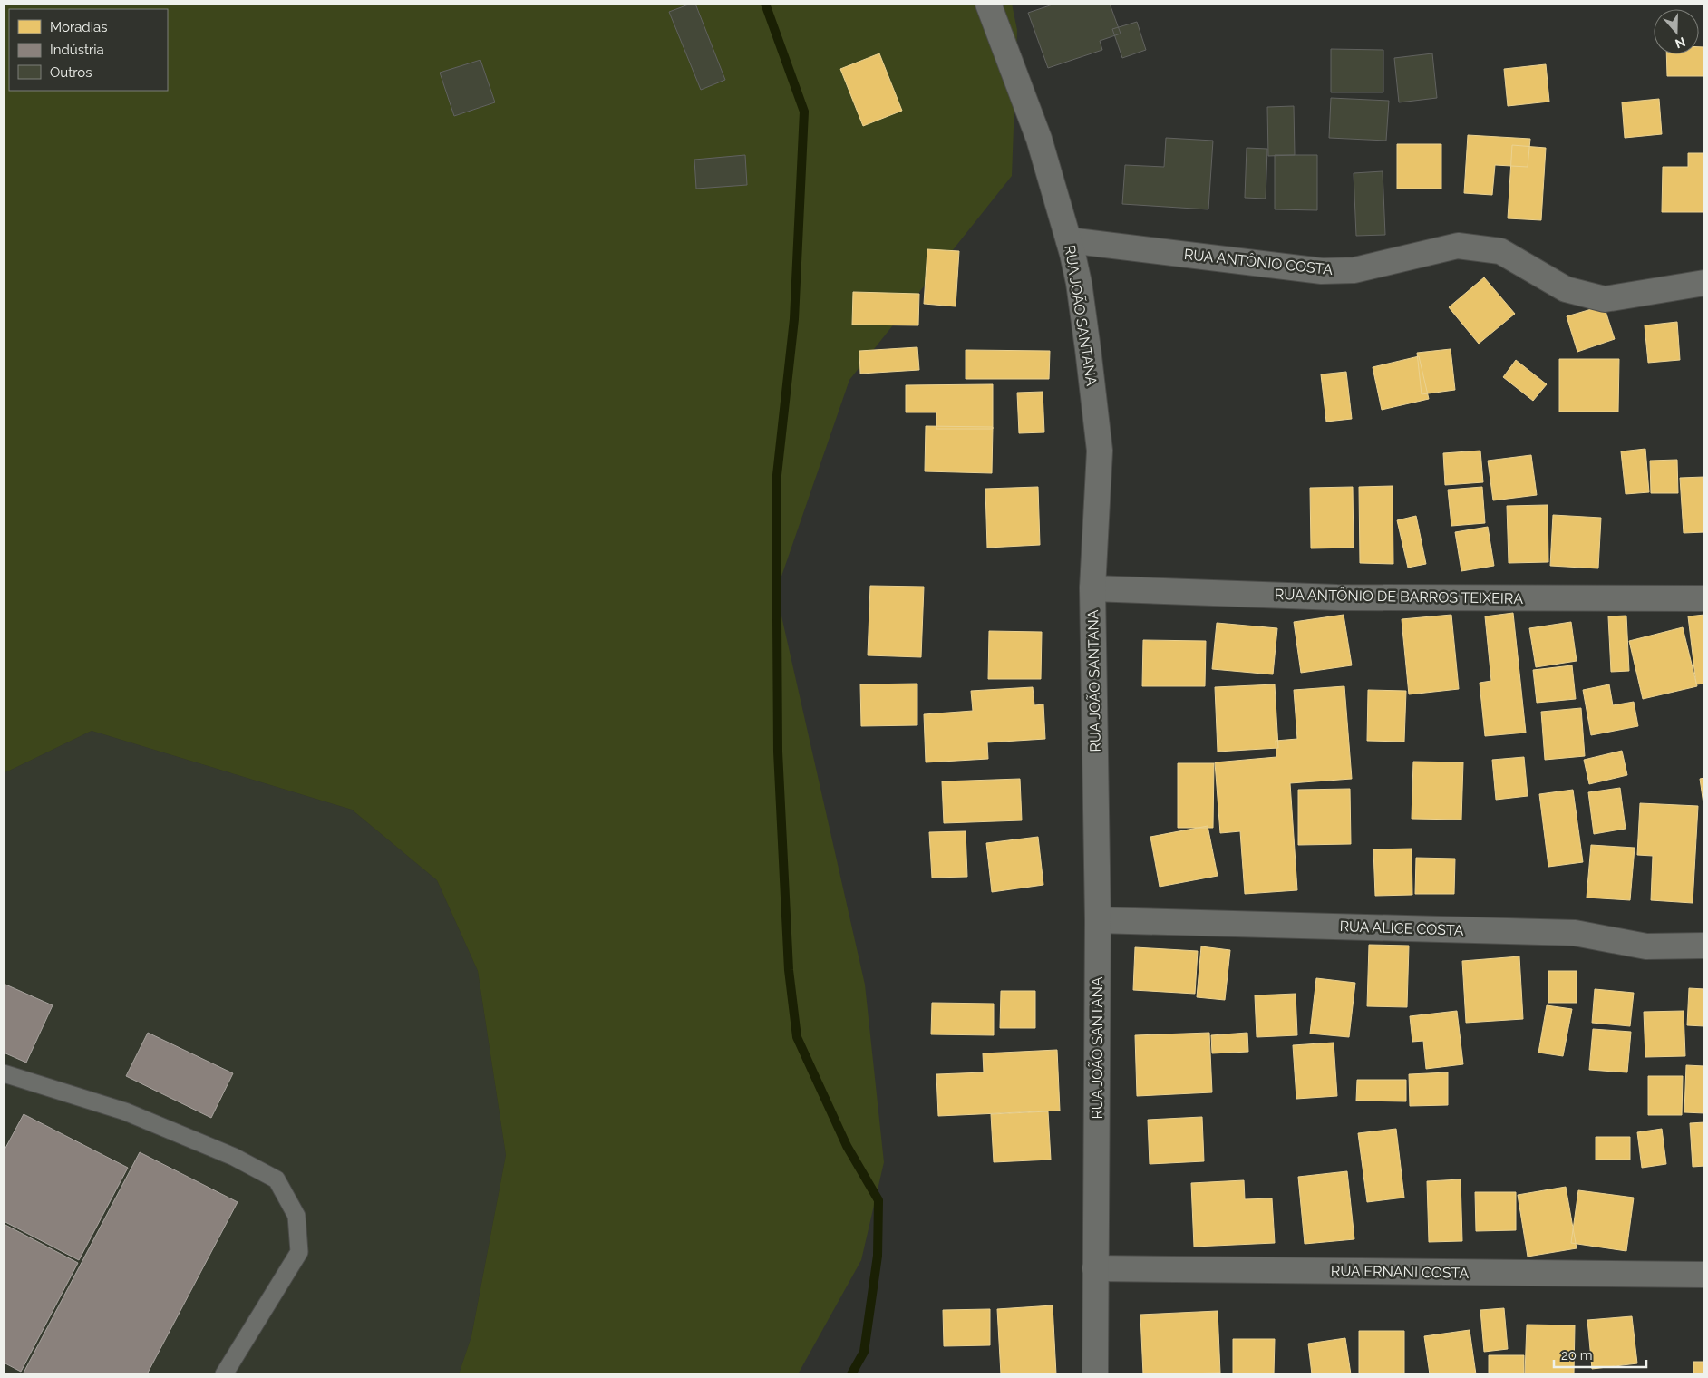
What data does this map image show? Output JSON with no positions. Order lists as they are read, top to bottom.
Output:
{
  "streets": {
    "street": [
      "RUA ANTÔNIO COSTA",
      "RUA JOÃO SANTANA",
      "RUA ANTÔNIO DE BARROS TEIXEIRA",
      "RUA ALICE COSTA",
      "RUA ERNANI COSTA"
    ]
  },
  "crossings": [
    ["RUA ANTÔNIO COSTA", "RUA JOÃO SANTANA"],
    ["RUA JOÃO SANTANA", "RUA ANTÔNIO DE BARROS TEIXEIRA"],
    ["RUA JOÃO SANTANA", "RUA ALICE COSTA"],
    ["RUA JOÃO SANTANA", "RUA ERNANI COSTA"]
  ],
  "legend": ["Moradias", "Indústria", "Outros"],
  "scale_bar": "20 m",
  "north": "bottom"
}
